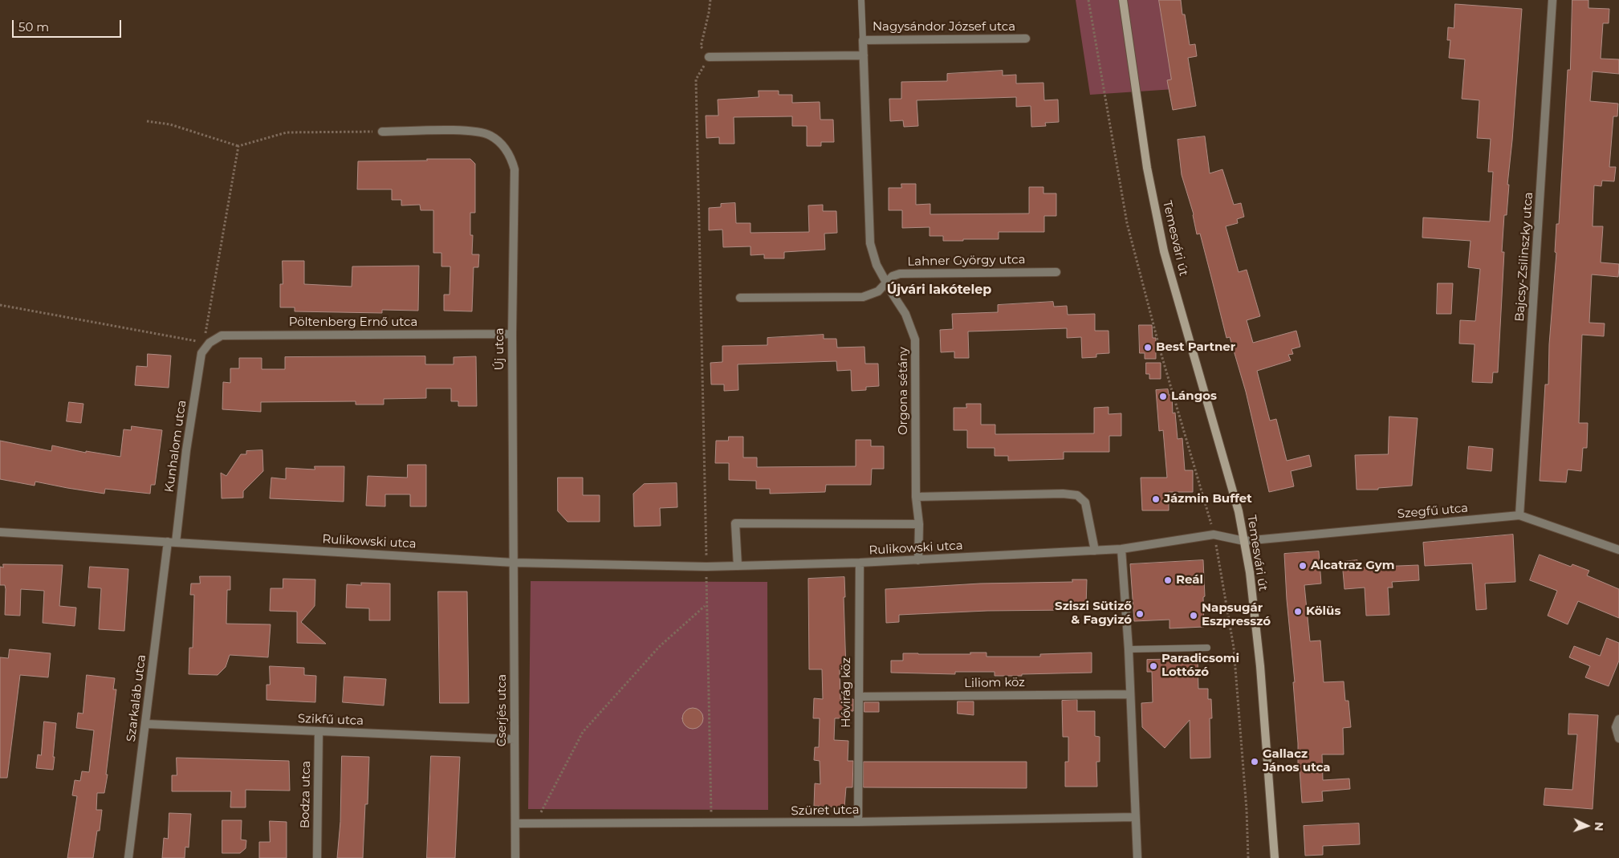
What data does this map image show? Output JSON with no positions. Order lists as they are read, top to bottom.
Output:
{
  "streets": {
    "street": [
      "Nagysándor József utca",
      "Temesvári út",
      "Bajcsy-Zsilinszky utca",
      "Lahner György utca",
      "Pöltenberg Ernő utca",
      "Új utca",
      "Orgona sétány",
      "Kunhalom utca",
      "Szegfű utca",
      "Rulikowski utca",
      "Liliom köz",
      "Hóvirág köz",
      "Szarkaláb utca",
      "Cserjés utca",
      "Szikfű utca",
      "Bodza utca",
      "Szüret utca"
    ]
  },
  "crossings": [
    ["Nagysándor József utca", "Orgona sétány"],
    ["Temesvári út", "Szegfű utca"],
    ["Temesvári út", "Rulikowski utca"],
    ["Bajcsy-Zsilinszky utca", "Szegfű utca"],
    ["Lahner György utca", "Orgona sétány"],
    ["Pöltenberg Ernő utca", "Új utca"],
    ["Pöltenberg Ernő utca", "Kunhalom utca"],
    ["Új utca", "Rulikowski utca"],
    ["Új utca", "Cserjés utca"],
    ["Orgona sétány", "Rulikowski utca"],
    ["Kunhalom utca", "Rulikowski utca"],
    ["Kunhalom utca", "Szarkaláb utca"],
    ["Szegfű utca", "Rulikowski utca"],
    ["Rulikowski utca", "Hóvirág köz"],
    ["Rulikowski utca", "Szarkaláb utca"],
    ["Rulikowski utca", "Cserjés utca"],
    ["Liliom köz", "Hóvirág köz"],
    ["Hóvirág köz", "Szüret utca"],
    ["Szarkaláb utca", "Szikfű utca"],
    ["Cserjés utca", "Szikfű utca"],
    ["Cserjés utca", "Szüret utca"],
    ["Szikfű utca", "Bodza utca"]
  ],
  "districts": ["Újvári lakótelep"],
  "places": [
    "Best Partner",
    "Lángos",
    "Jázmin Buffet",
    "Alcatraz Gym",
    "Reál",
    "Kölüs",
    "Sziszi Sütiző & Fagyizó",
    "Napsugár Eszpresszó",
    "Paradicsomi Lottózó",
    "Gallacz János utca"
  ],
  "scale_bar": "50 m",
  "north": "right"
}
